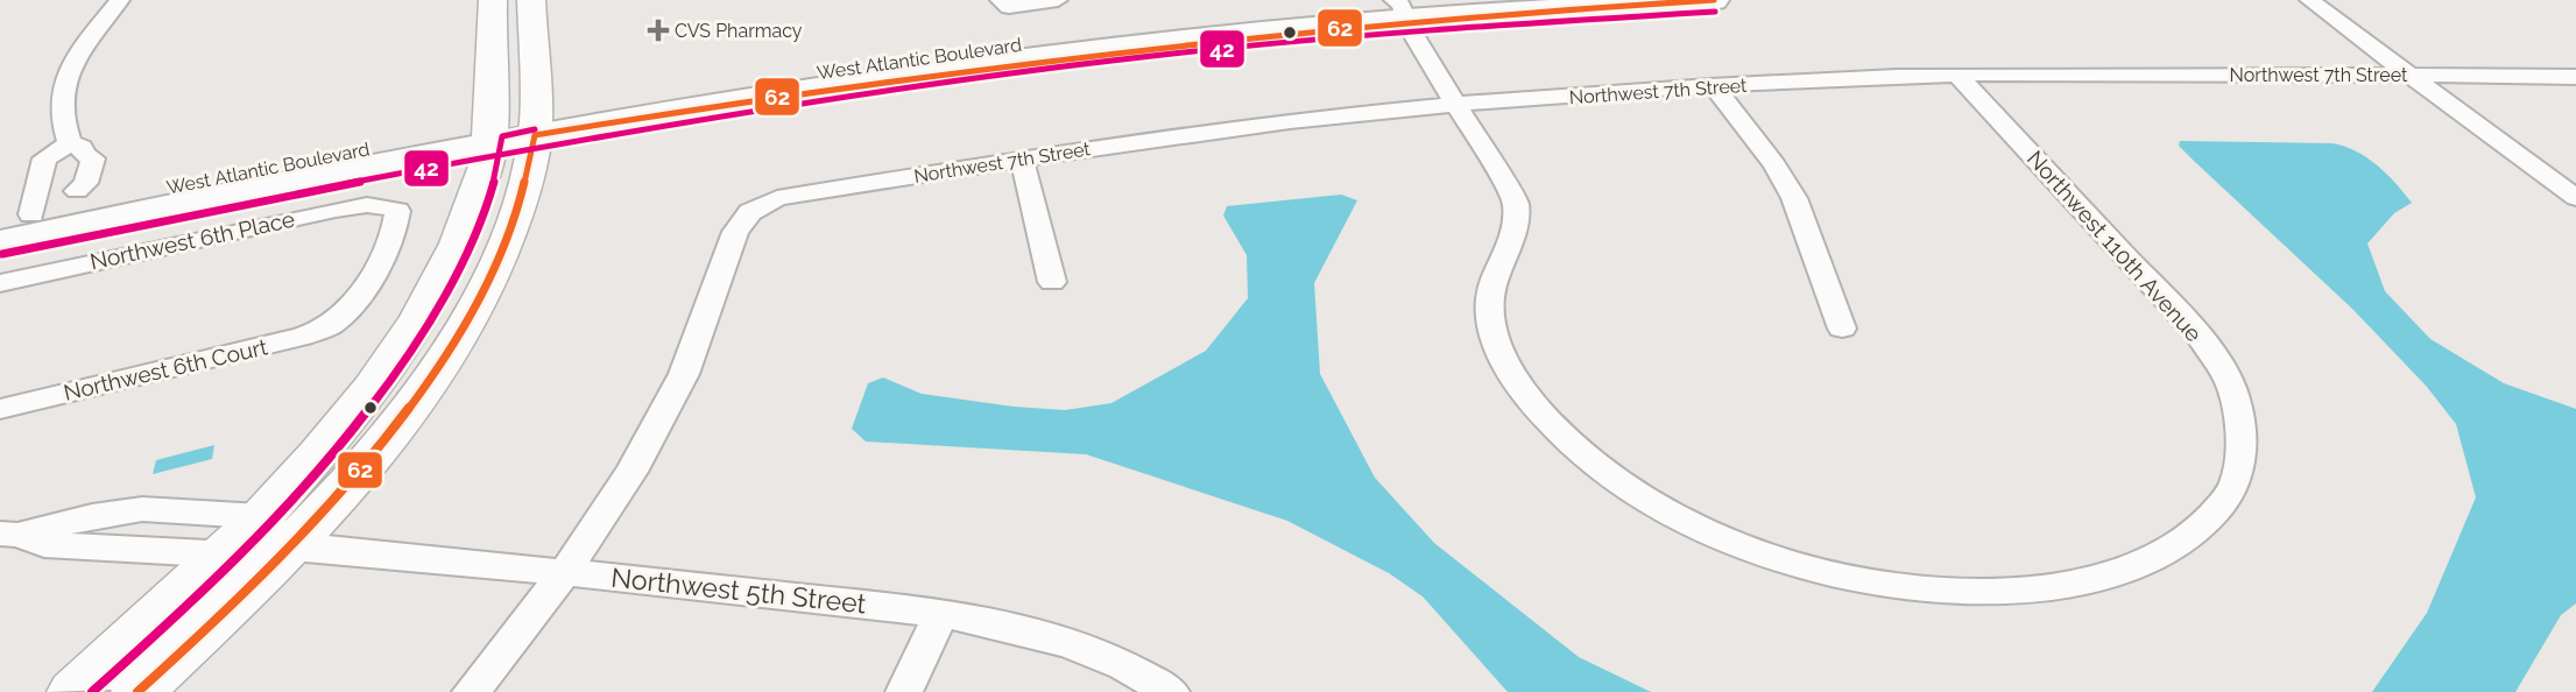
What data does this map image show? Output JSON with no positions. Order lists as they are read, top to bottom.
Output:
{
  "streets": {
    "main road": ["West Atlantic Boulevard"],
    "street": [
      "Northwest 7th Street",
      "Northwest 6th Place",
      "Northwest 110th Avenue",
      "Northwest 6th Court",
      "Northwest 5th Street"
    ]
  },
  "crossings": [
    ["Northwest 7th Street", "Northwest 110th Avenue"],
    ["Northwest 7th Street", "Northwest 5th Street"],
    ["Northwest 6th Place", "Northwest 6th Court"]
  ],
  "places": {
    "health": ["CVS Pharmacy"]
  },
  "lines": ["transit line 62", "transit line 42"]
}
